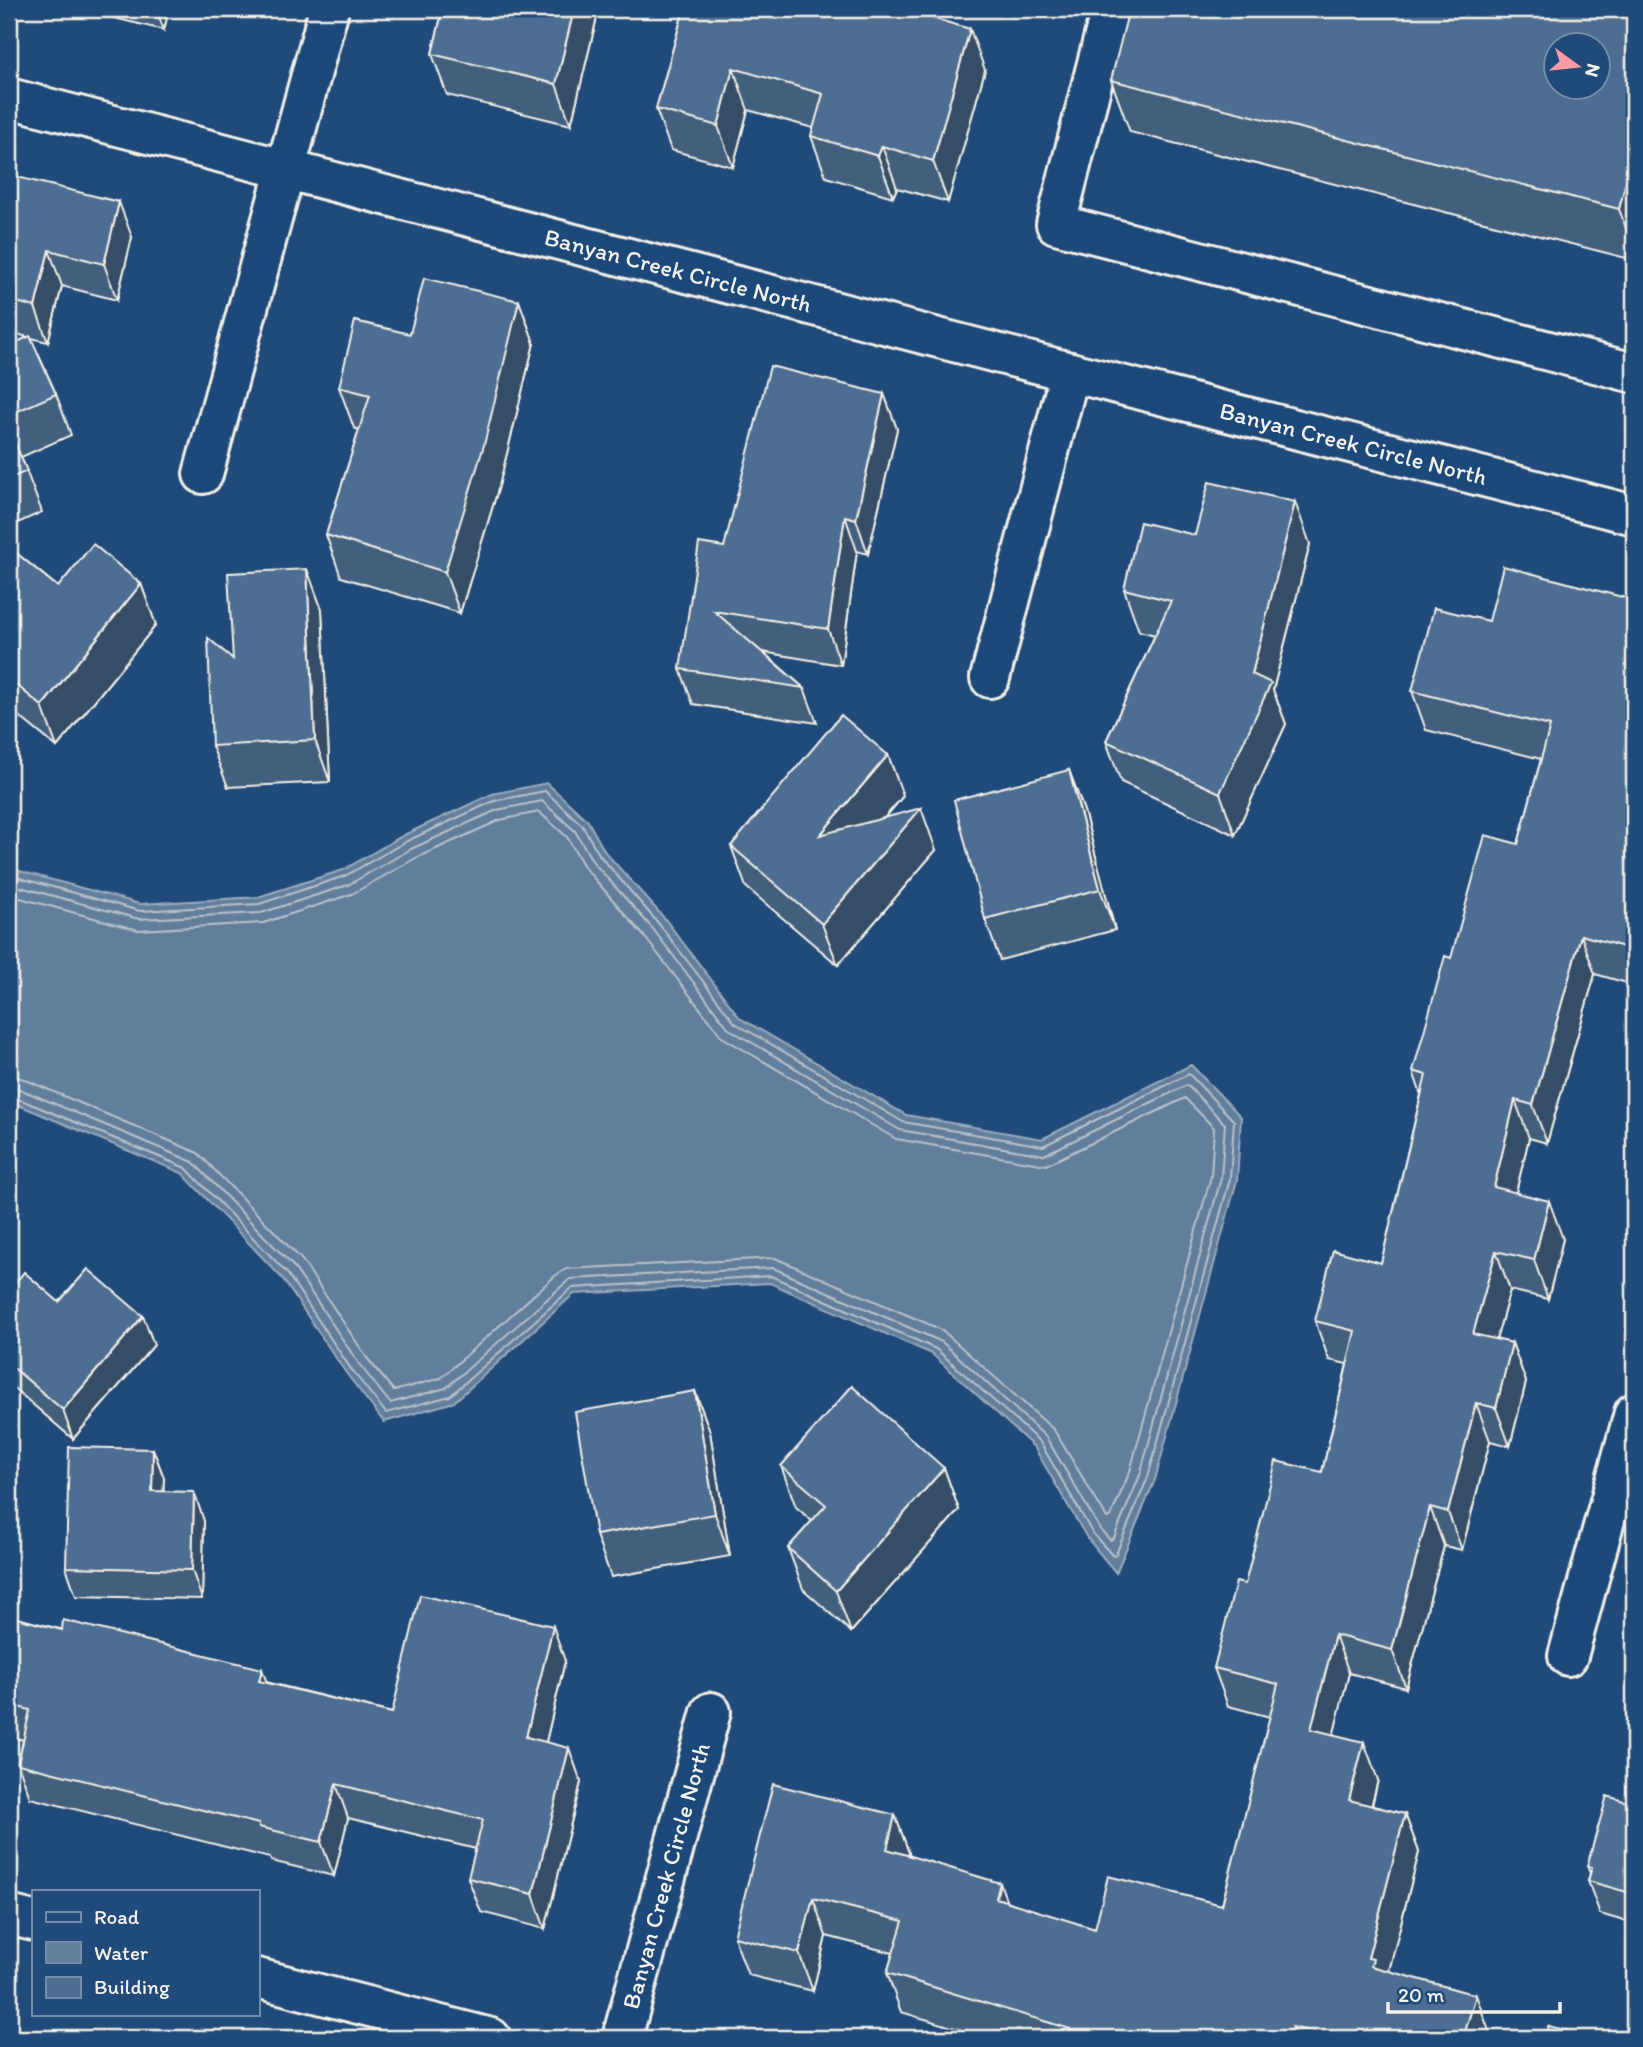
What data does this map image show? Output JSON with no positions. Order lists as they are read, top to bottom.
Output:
{
  "streets": {
    "street": ["Banyan Creek Circle North"]
  },
  "legend": ["Road", "Water", "Building"],
  "scale_bar": "20 m",
  "north": "right"
}
